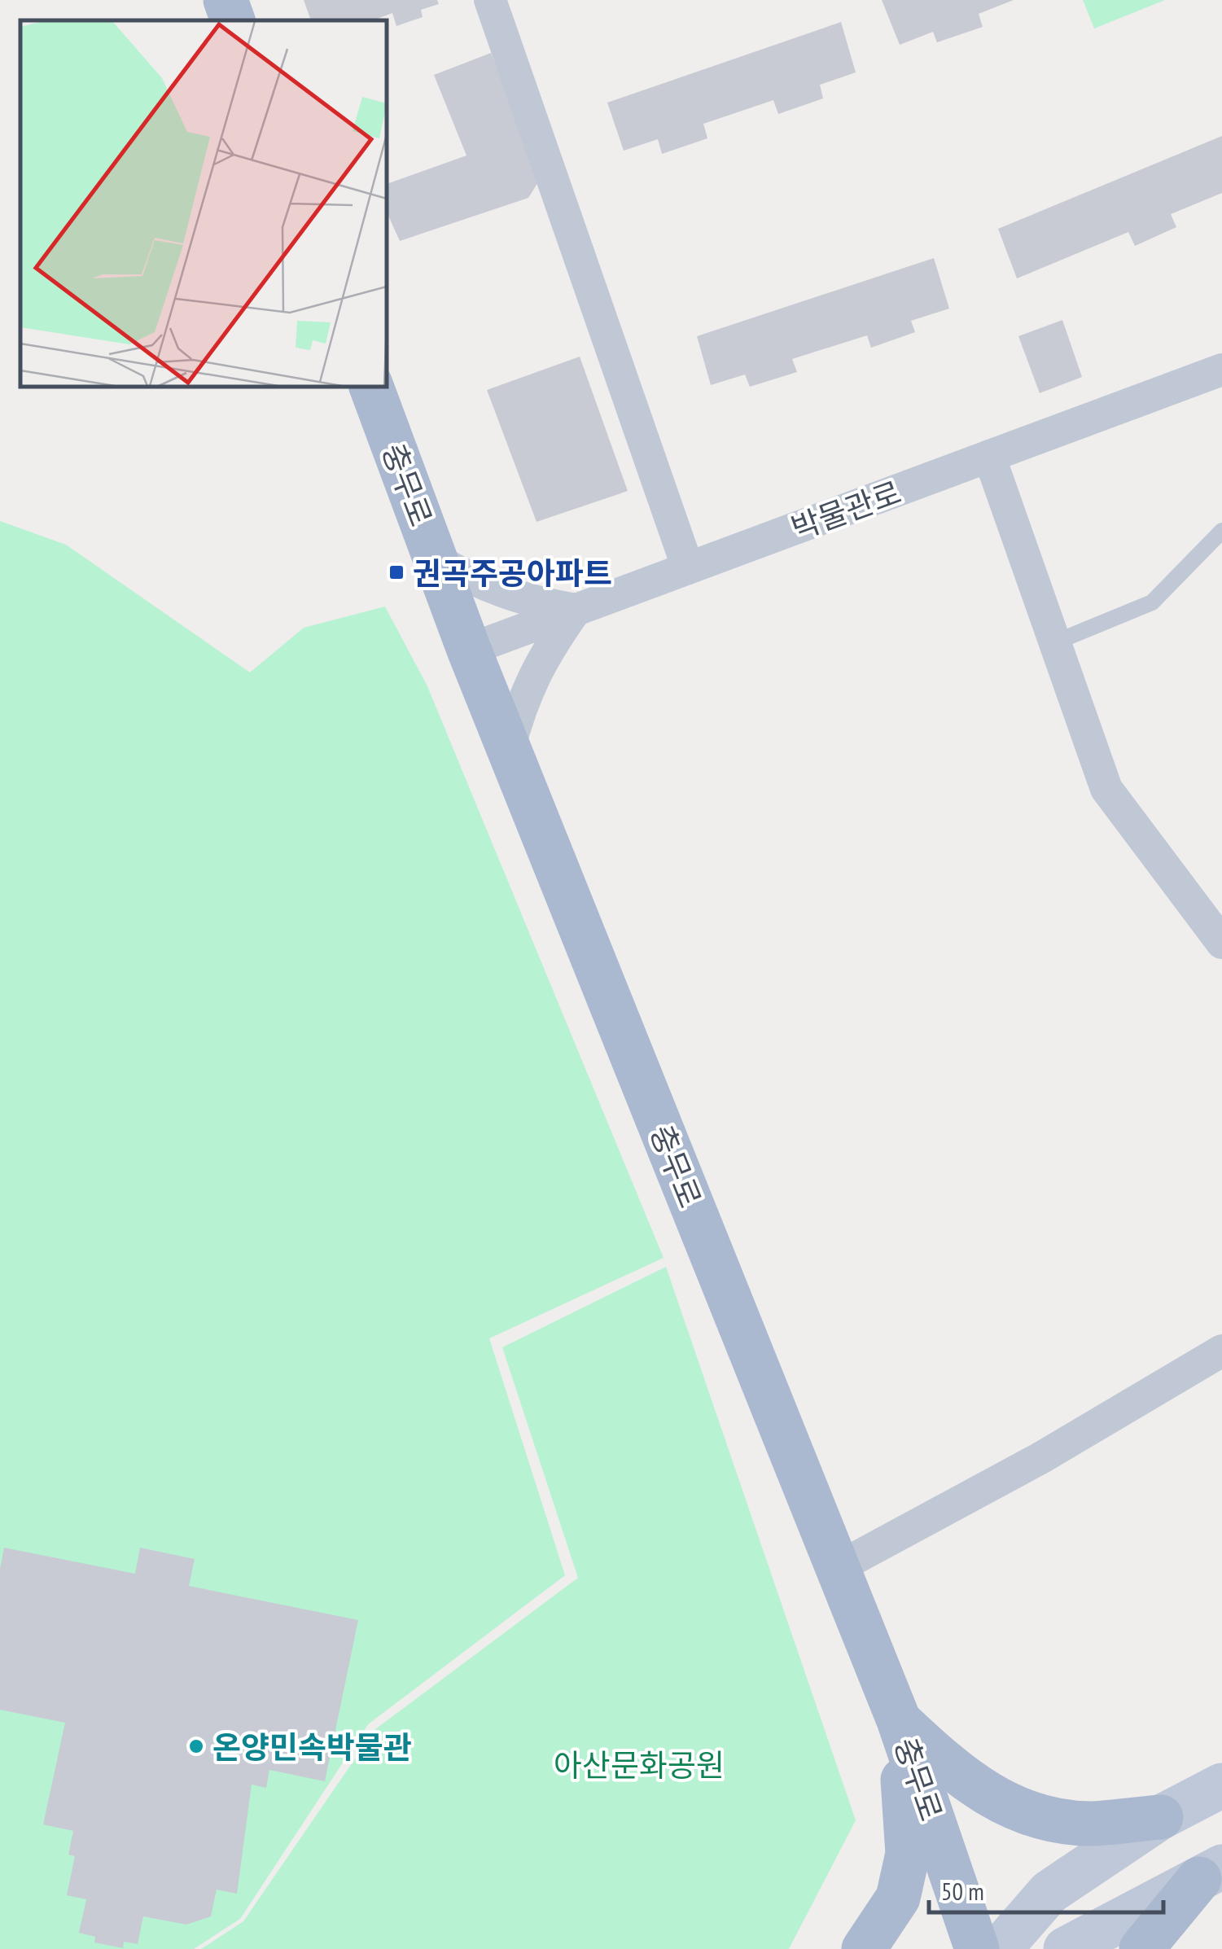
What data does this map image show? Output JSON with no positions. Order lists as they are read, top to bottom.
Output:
{
  "streets": {
    "main road": ["충무로"],
    "street": ["박물관로"]
  },
  "crossings": [
    ["충무로", "박물관로"]
  ],
  "parks": ["아산문화공원"],
  "places": {
    "transit": ["권곡주공아파트"],
    "other": ["온양민속박물관"]
  },
  "scale_bar": "50 m"
}
